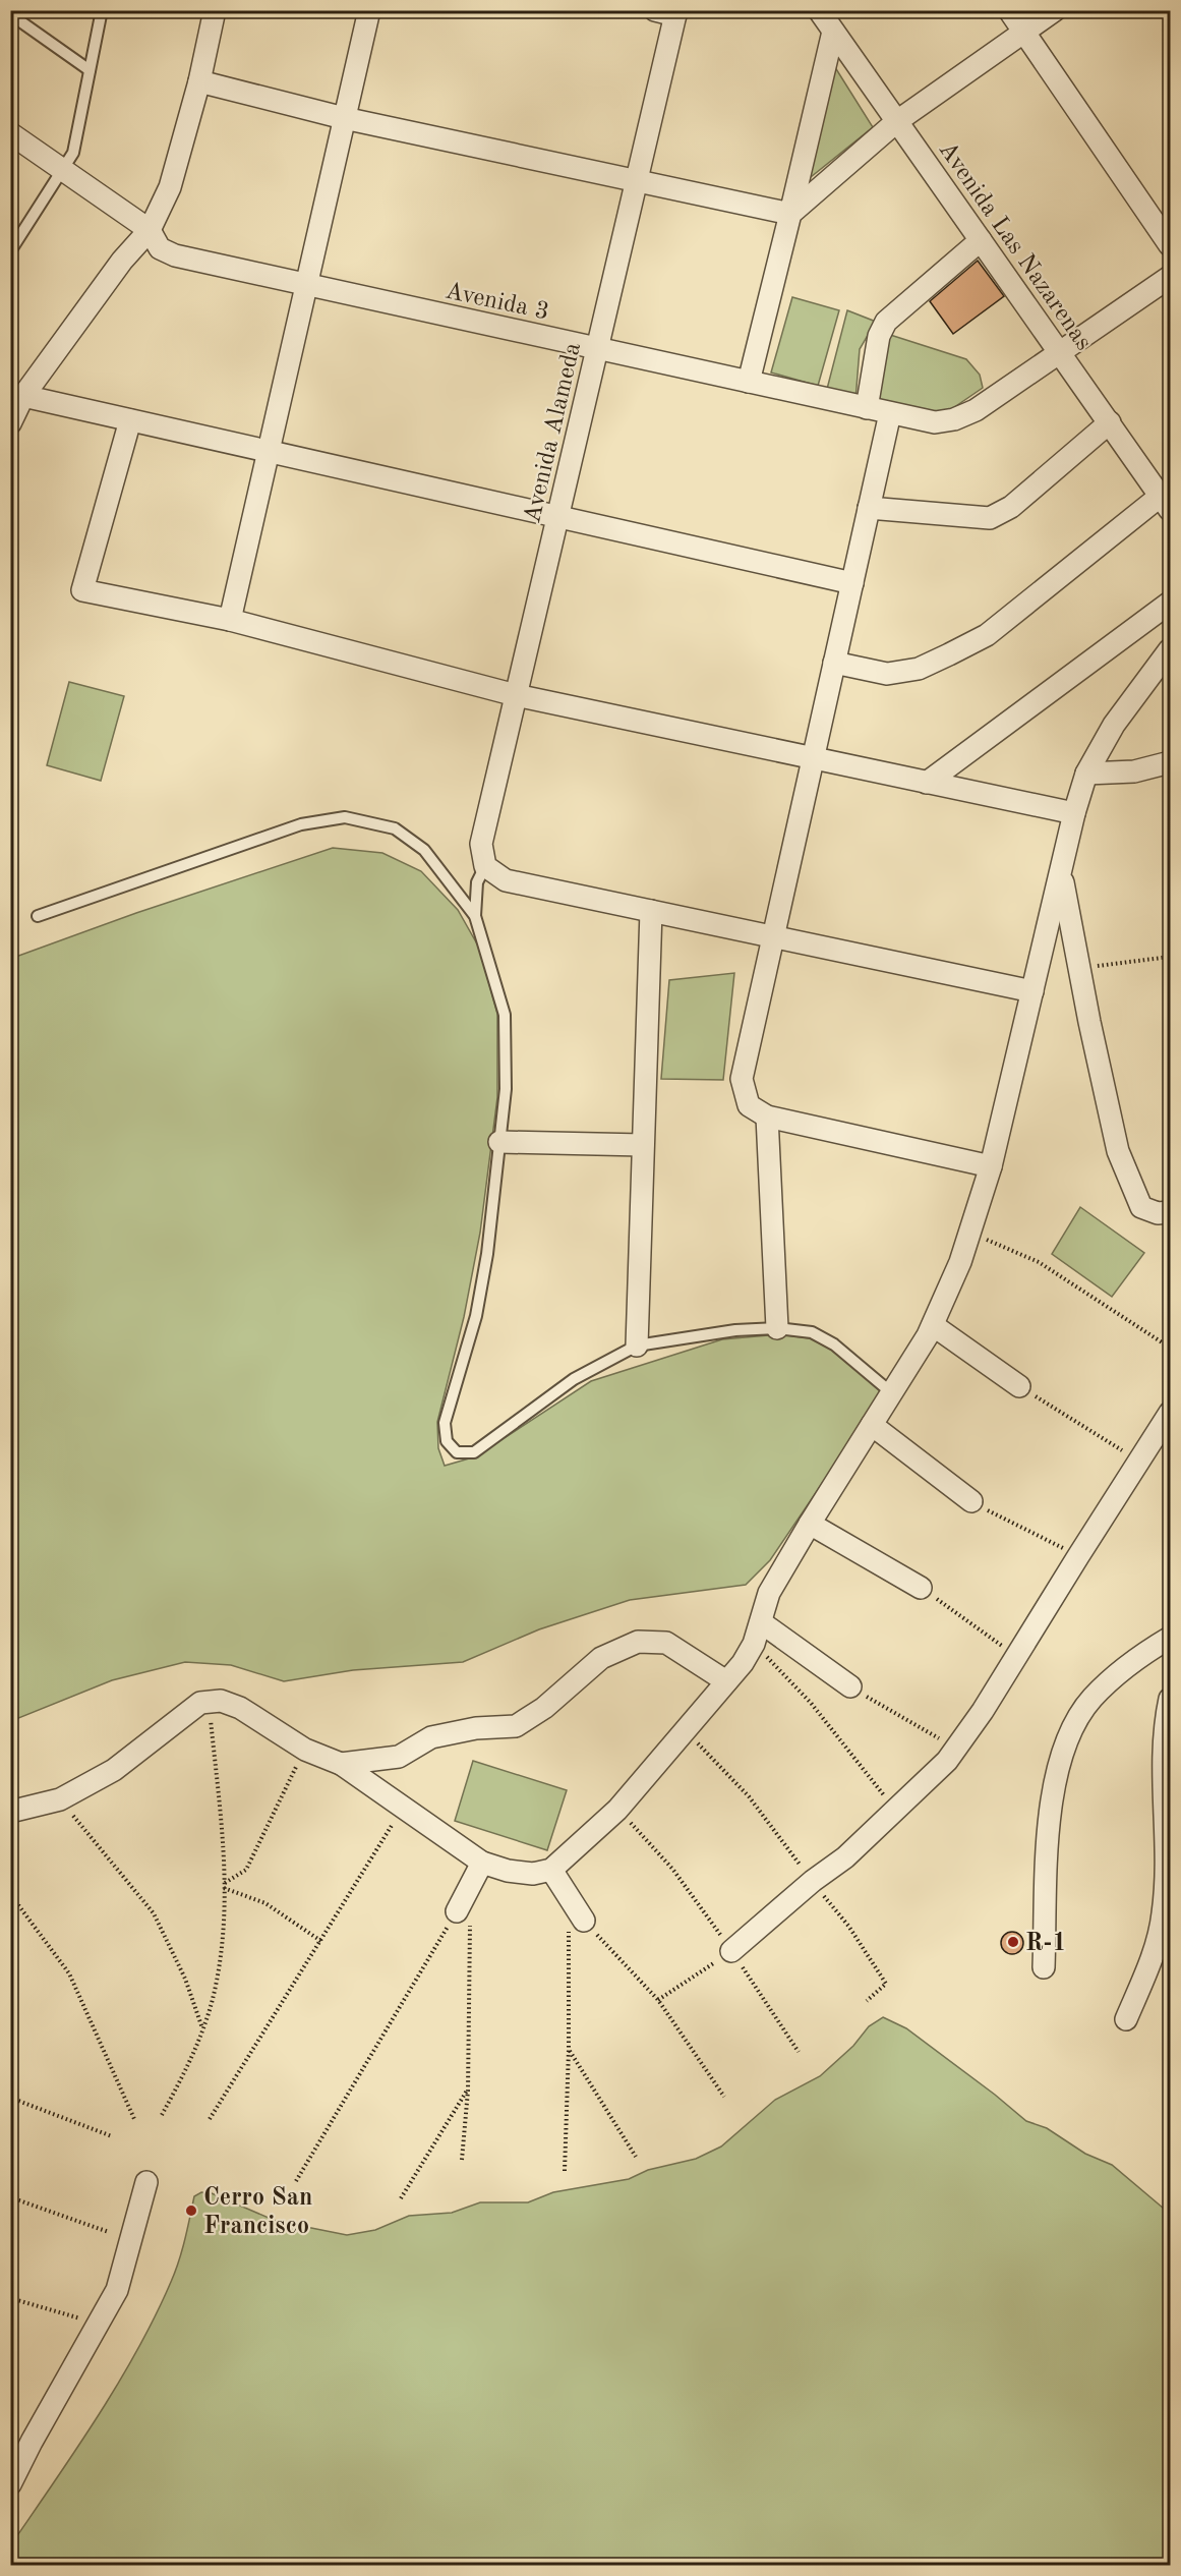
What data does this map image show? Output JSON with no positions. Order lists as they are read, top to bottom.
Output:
{
  "streets": {
    "street": ["Avenida Las Nazarenas", "Avenida 3", "Avenida Alameda"]
  },
  "crossings": [
    ["Avenida Las Nazarenas", "Avenida 3"],
    ["Avenida 3", "Avenida Alameda"]
  ],
  "places": ["R-1", "Cerro San Francisco"]
}
